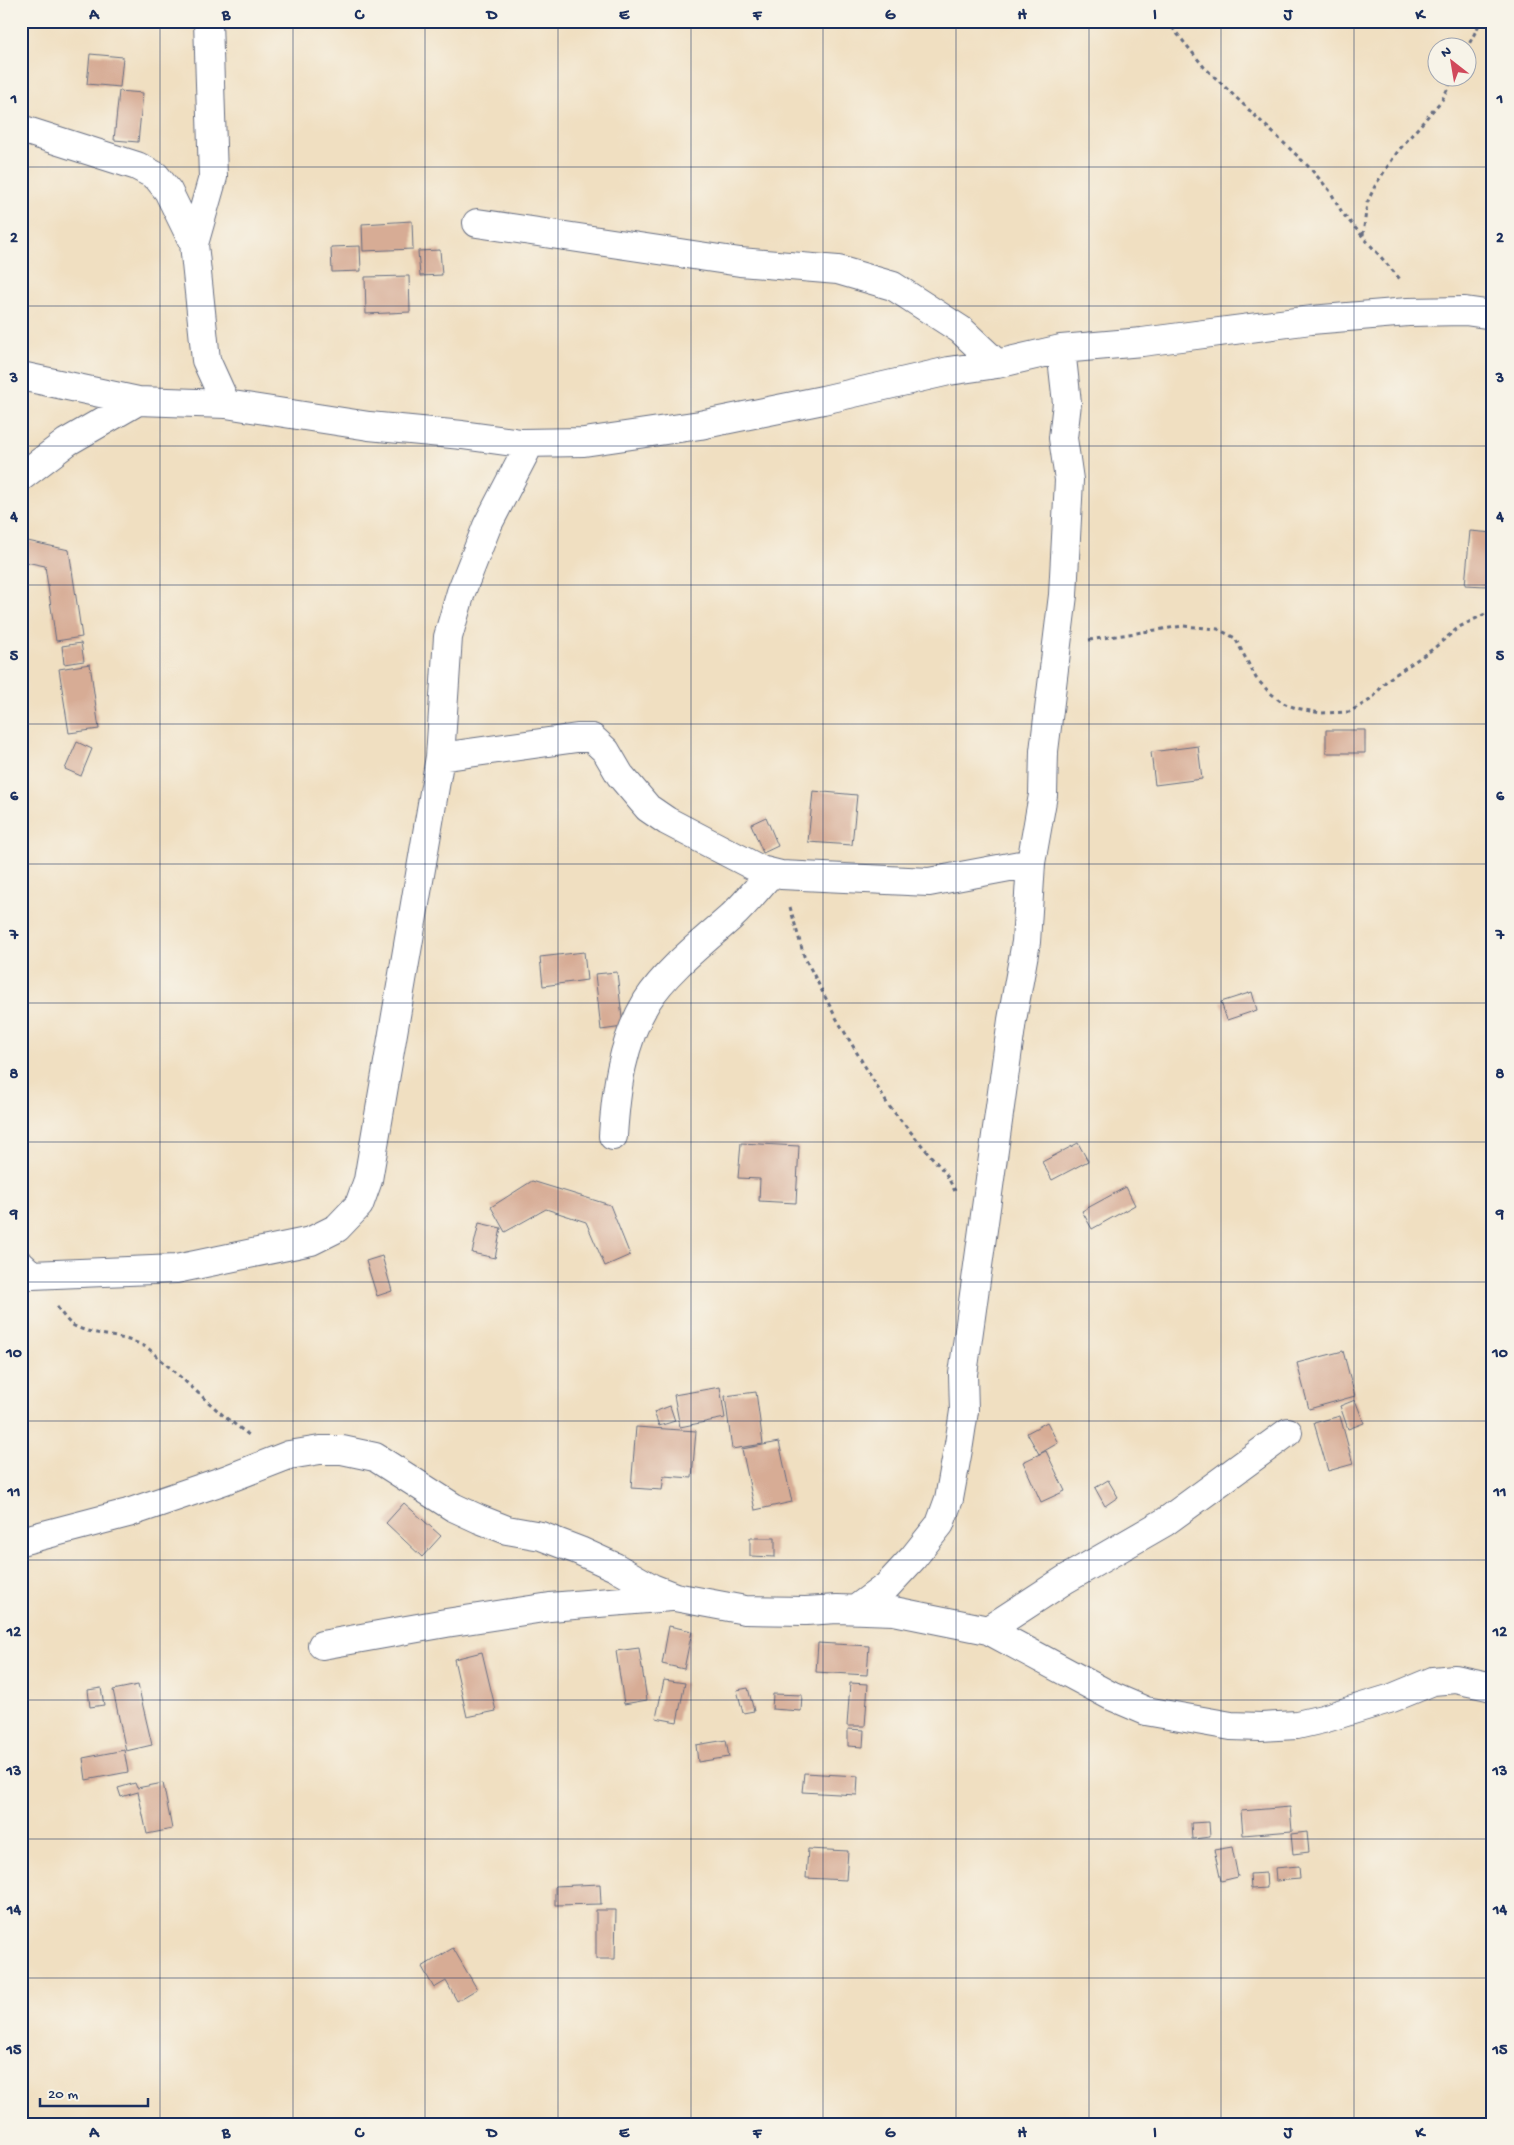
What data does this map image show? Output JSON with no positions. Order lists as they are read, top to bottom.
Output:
{
  "scale_bar": "20 m",
  "north": "top left",
  "grid": {
    "columns": [
      "A",
      "B",
      "C",
      "D",
      "E",
      "F",
      "G",
      "H",
      "I",
      "J",
      "K"
    ],
    "rows": [
      "1",
      "2",
      "3",
      "4",
      "5",
      "6",
      "7",
      "8",
      "9",
      "10",
      "11",
      "12",
      "13",
      "14",
      "15"
    ]
  }
}
